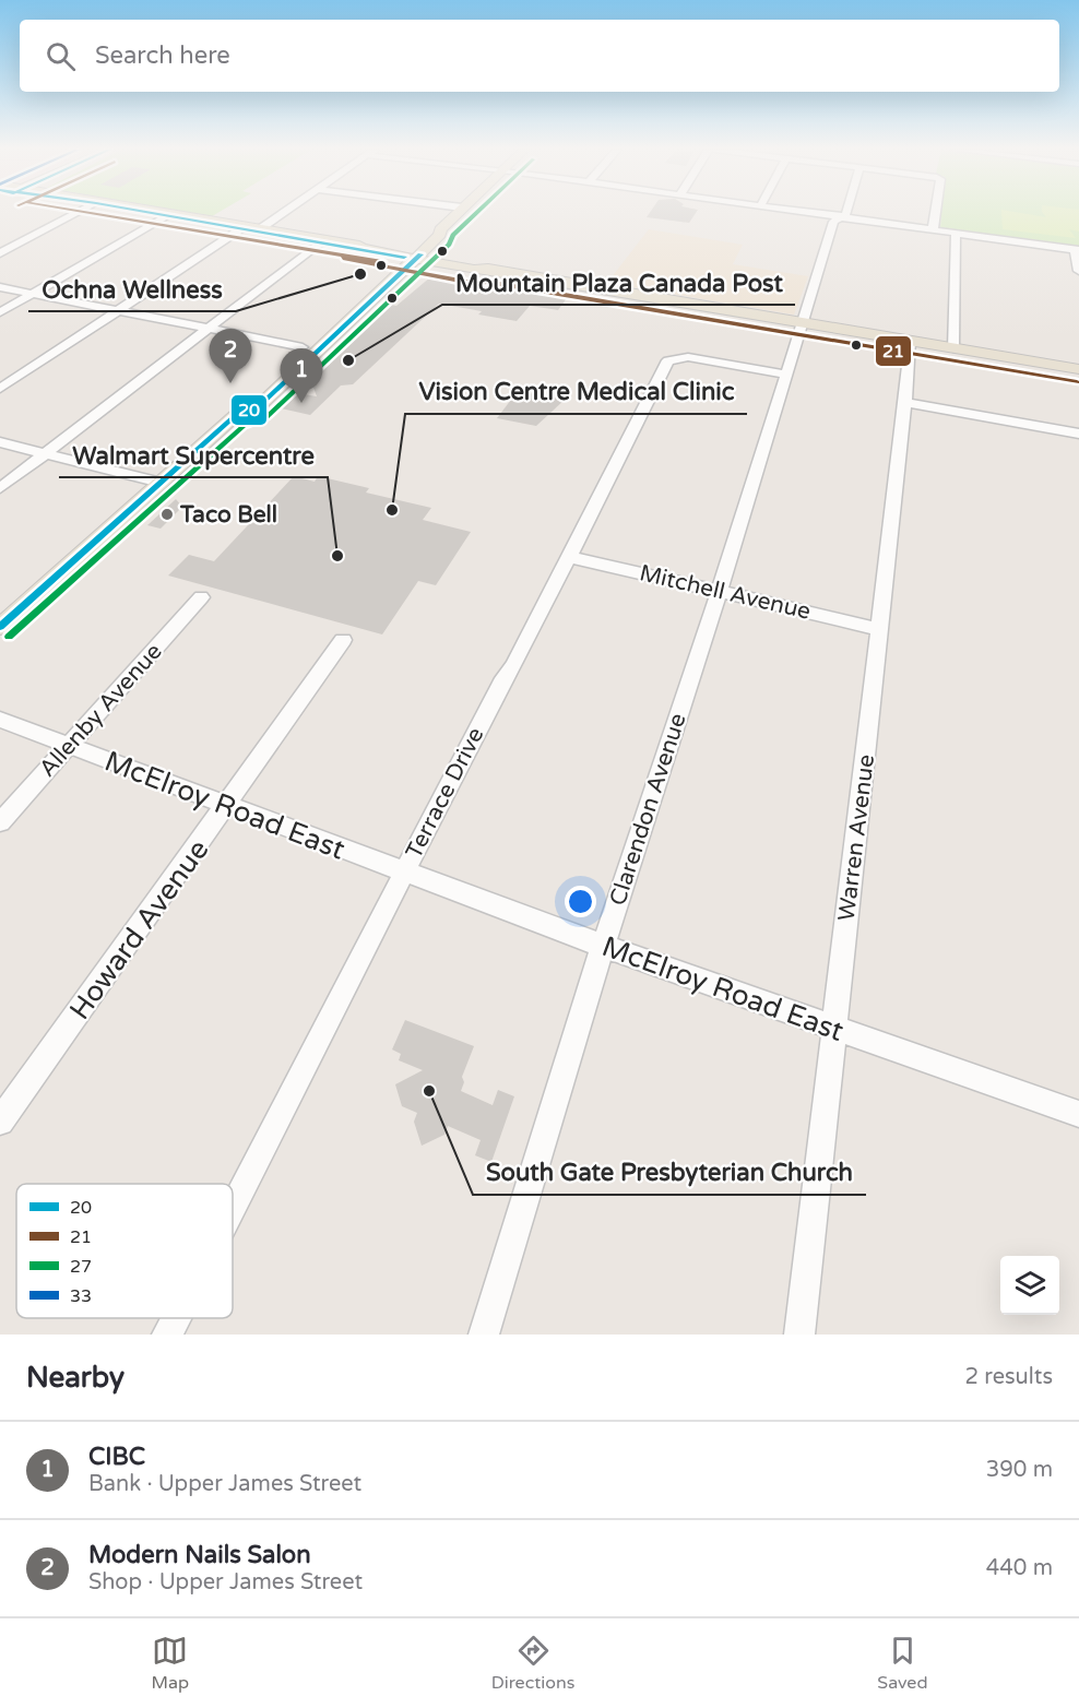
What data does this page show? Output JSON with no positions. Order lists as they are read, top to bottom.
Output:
{
  "streets": {
    "street": [
      "Mitchell Avenue",
      "Allenby Avenue",
      "Terrace Drive",
      "McElroy Road East",
      "Clarendon Avenue",
      "Warren Avenue",
      "Howard Avenue"
    ]
  },
  "crossings": [
    ["Mitchell Avenue", "Terrace Drive"],
    ["Mitchell Avenue", "Clarendon Avenue"],
    ["Mitchell Avenue", "Warren Avenue"],
    ["Allenby Avenue", "McElroy Road East"],
    ["Terrace Drive", "McElroy Road East"],
    ["Terrace Drive", "Clarendon Avenue"],
    ["McElroy Road East", "Clarendon Avenue"],
    ["McElroy Road East", "Warren Avenue"],
    ["McElroy Road East", "Howard Avenue"]
  ],
  "places": [
    "Ochna Wellness",
    "Mountain Plaza Canada Post",
    "Vision Centre Medical Clinic",
    "Taco Bell",
    "Walmart Supercentre",
    "South Gate Presbyterian Church"
  ],
  "lines": ["transit line 20", "transit line 21", "transit line 27"],
  "legend": [
    "20",
    "21",
    "27",
    "33"
  ],
  "page": {
    "search": "Search here",
    "pins": ["2", "1"],
    "heading": ["Nearby", "2 results"],
    "list": [
      {
        "mark": "1",
        "name": "CIBC",
        "note": "Bank · Upper James Street",
        "value": "390 m"
      },
      {
        "mark": "2",
        "name": "Modern Nails Salon",
        "note": "Shop · Upper James Street",
        "value": "440 m"
      }
    ],
    "nav": ["Map", "Directions", "Saved"]
  }
}
